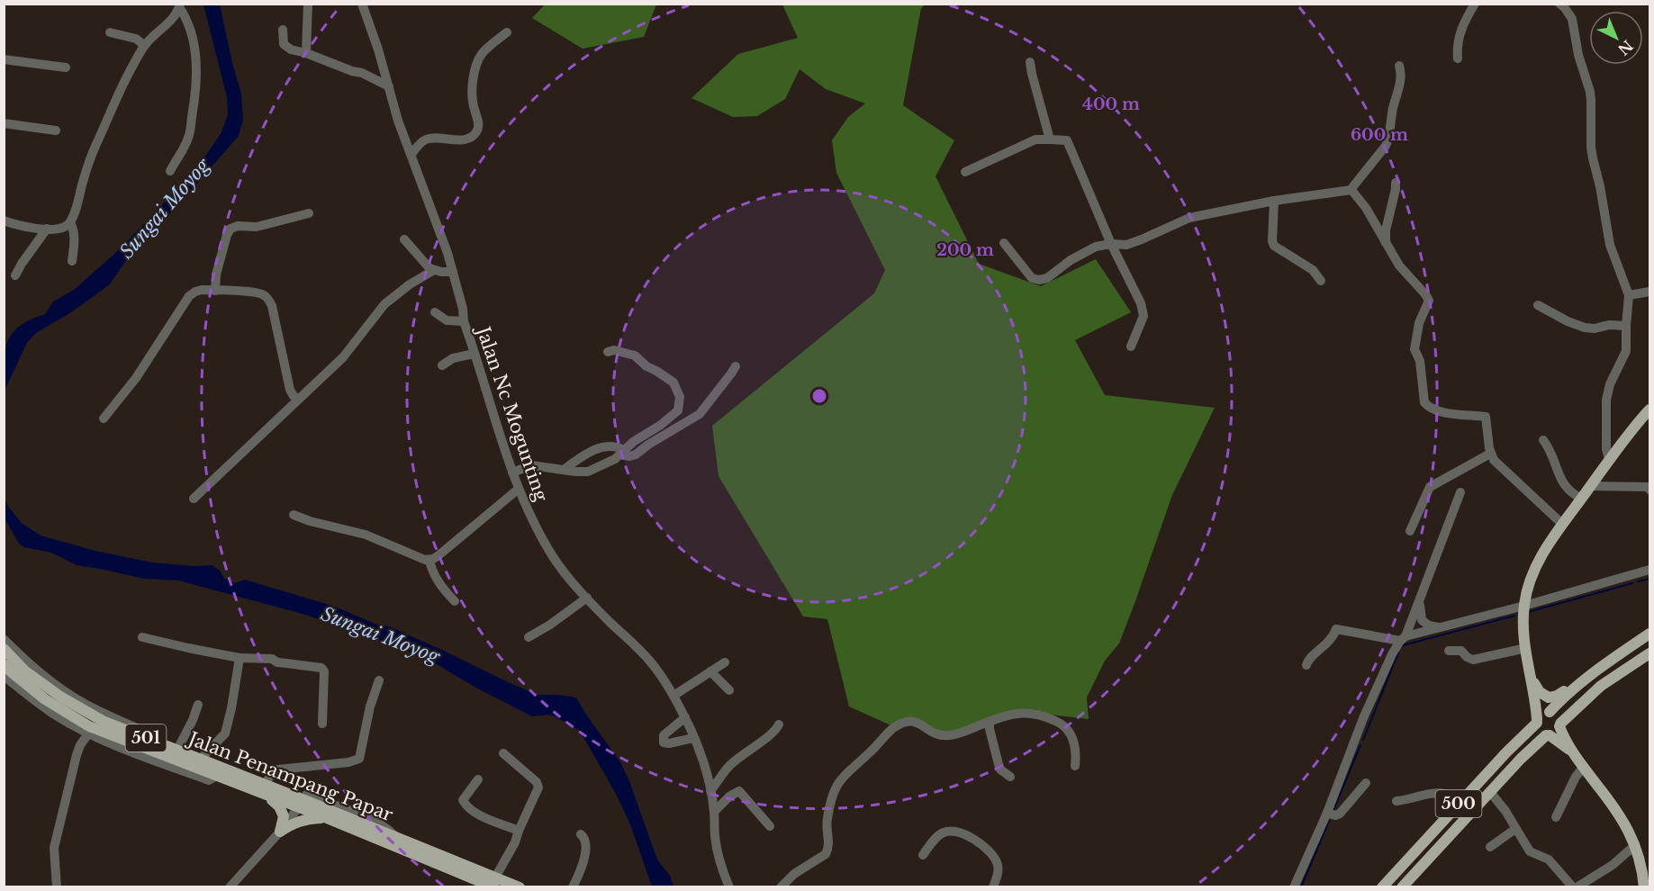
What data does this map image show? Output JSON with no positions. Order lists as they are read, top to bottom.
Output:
{
  "streets": {
    "main road": ["501", "Jalan Penampang Papar", "500"],
    "street": ["Jalan Nc Mogunting"]
  },
  "water": ["Sungai Moyog"],
  "north": "bottom right",
  "rings": ["400 m", "600 m", "200 m"]
}
